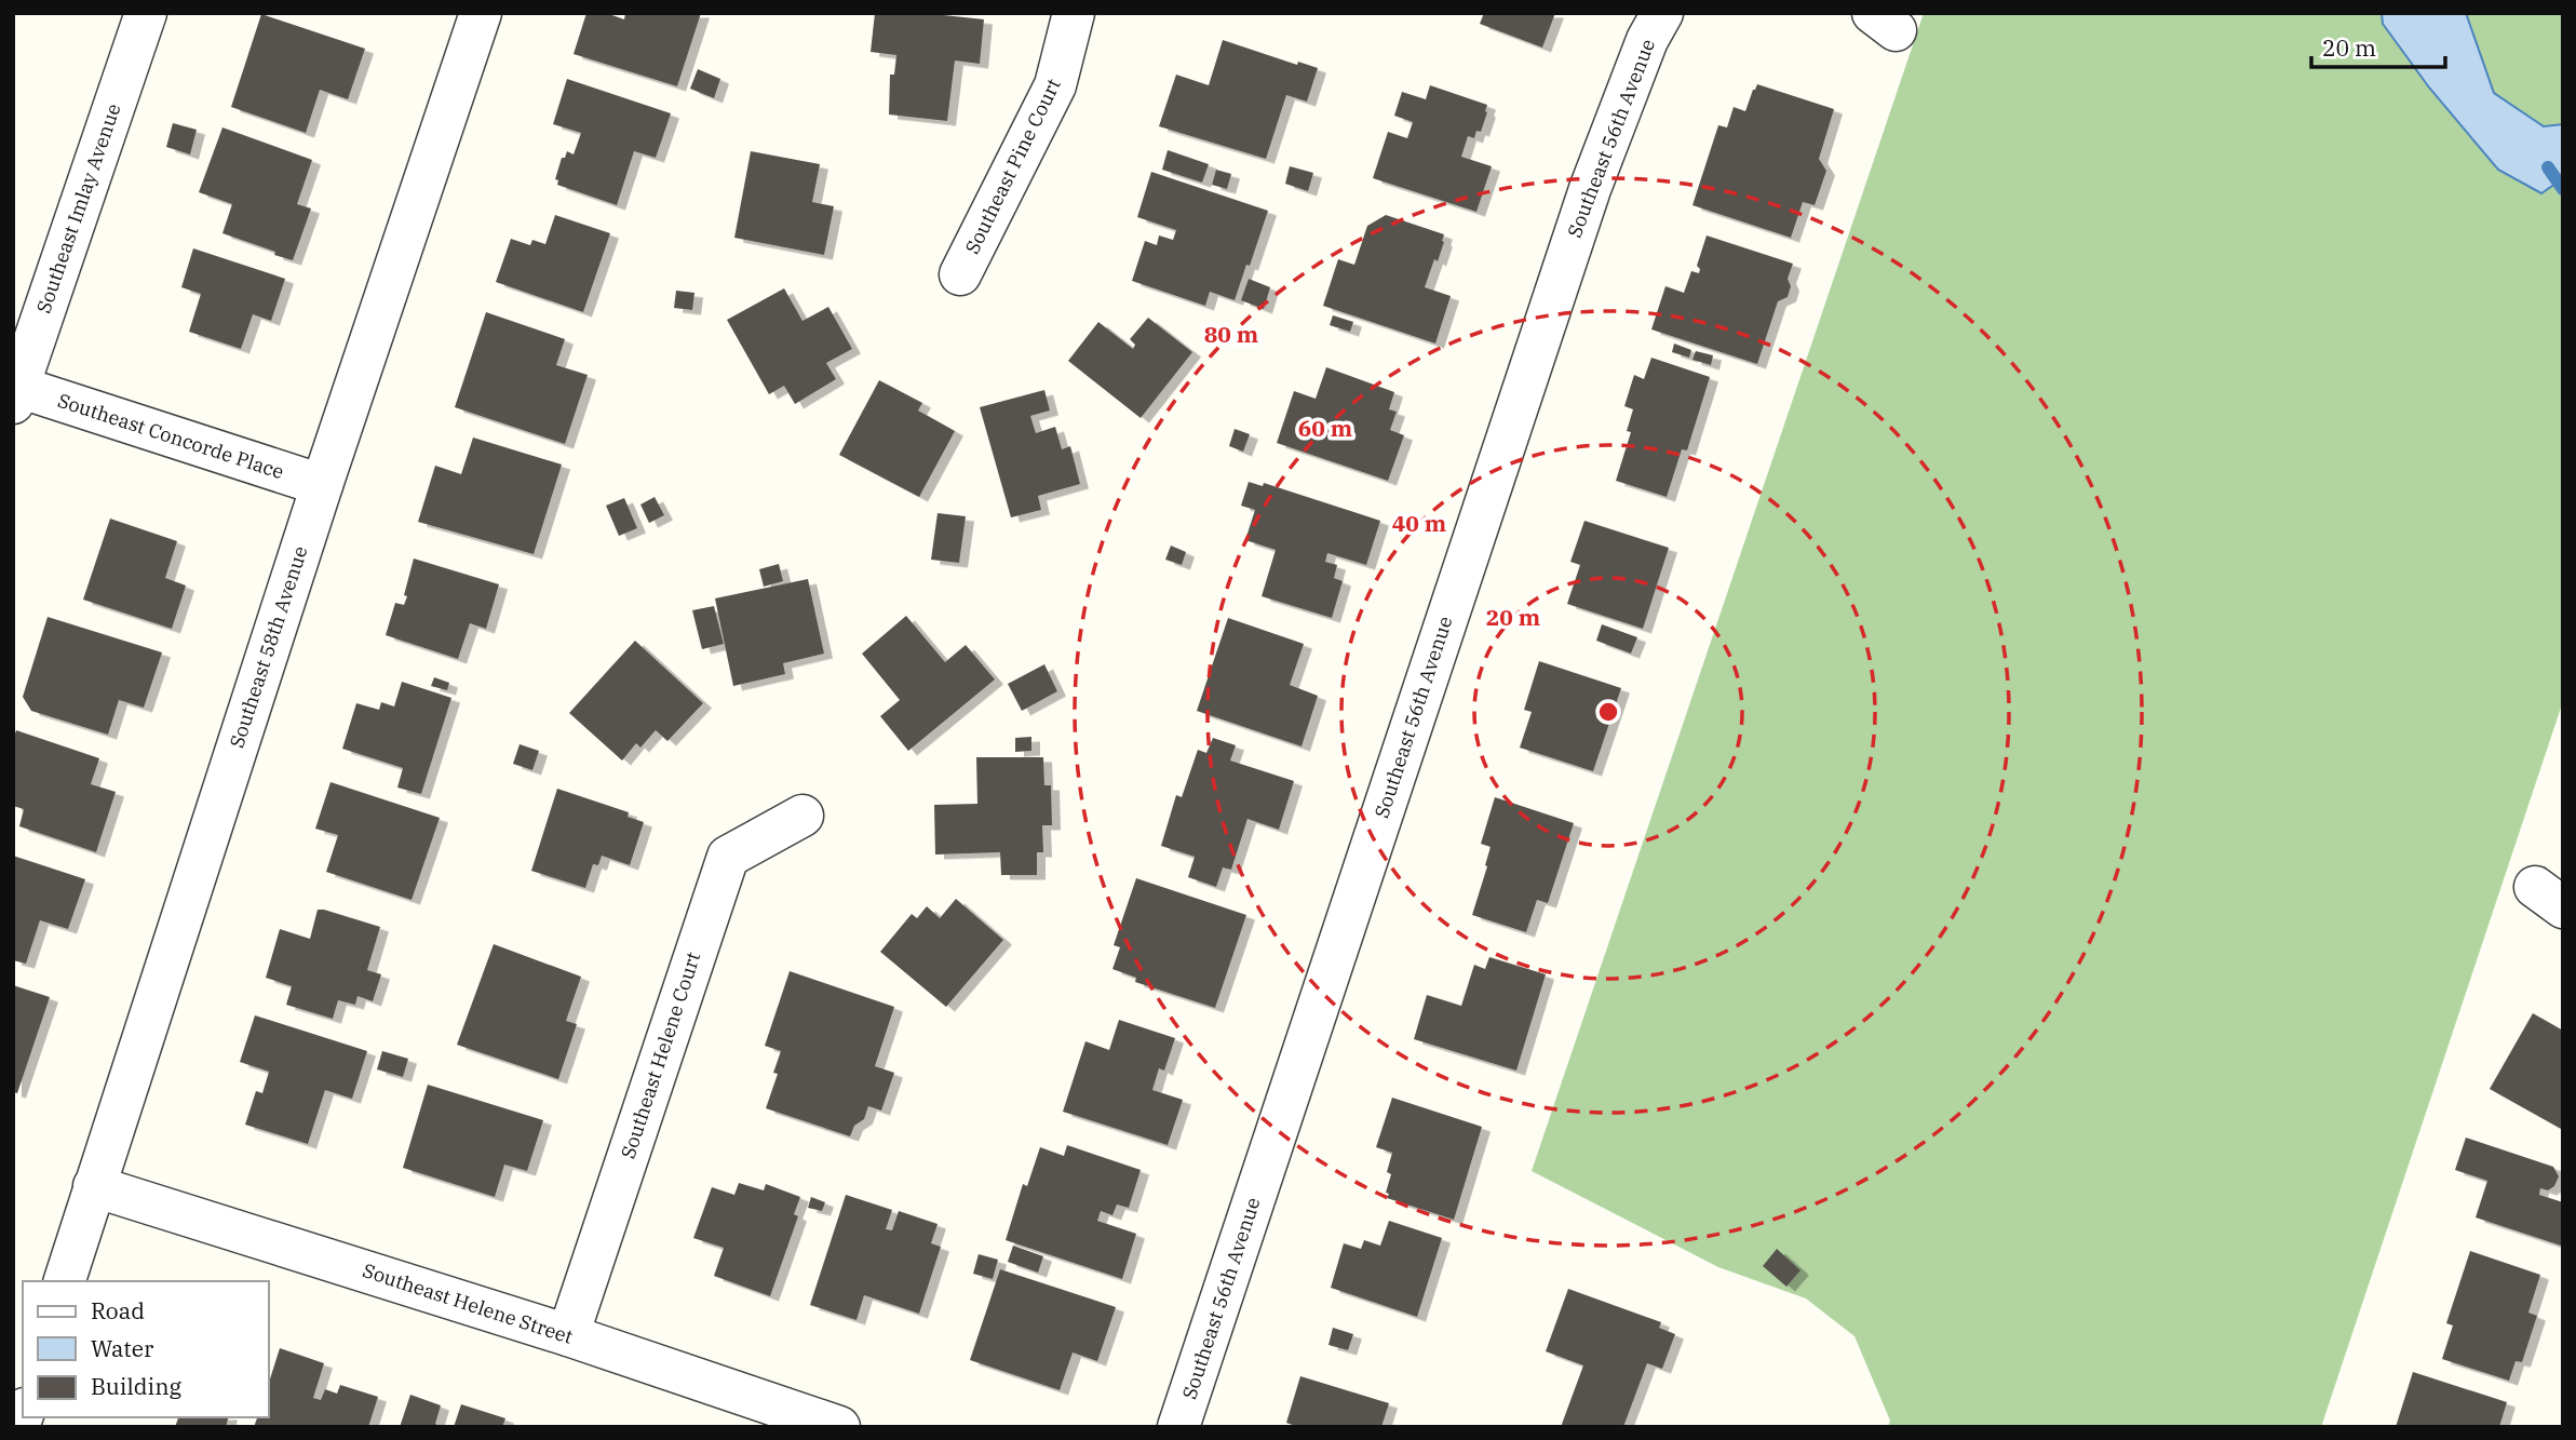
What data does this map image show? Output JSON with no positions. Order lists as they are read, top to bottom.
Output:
{
  "streets": {
    "street": [
      "Southeast 56th Avenue",
      "Southeast Pine Court",
      "Southeast Imlay Avenue",
      "Southeast Concorde Place",
      "Southeast 58th Avenue",
      "Southeast Helene Court",
      "Southeast Helene Street"
    ]
  },
  "crossings": [
    ["Southeast Imlay Avenue", "Southeast Concorde Place"],
    ["Southeast Concorde Place", "Southeast 58th Avenue"],
    ["Southeast 58th Avenue", "Southeast Helene Street"],
    ["Southeast Helene Court", "Southeast Helene Street"]
  ],
  "legend": ["Road", "Water", "Building"],
  "scale_bar": "20 m",
  "rings": [
    "80 m",
    "60 m",
    "40 m",
    "20 m"
  ]
}
